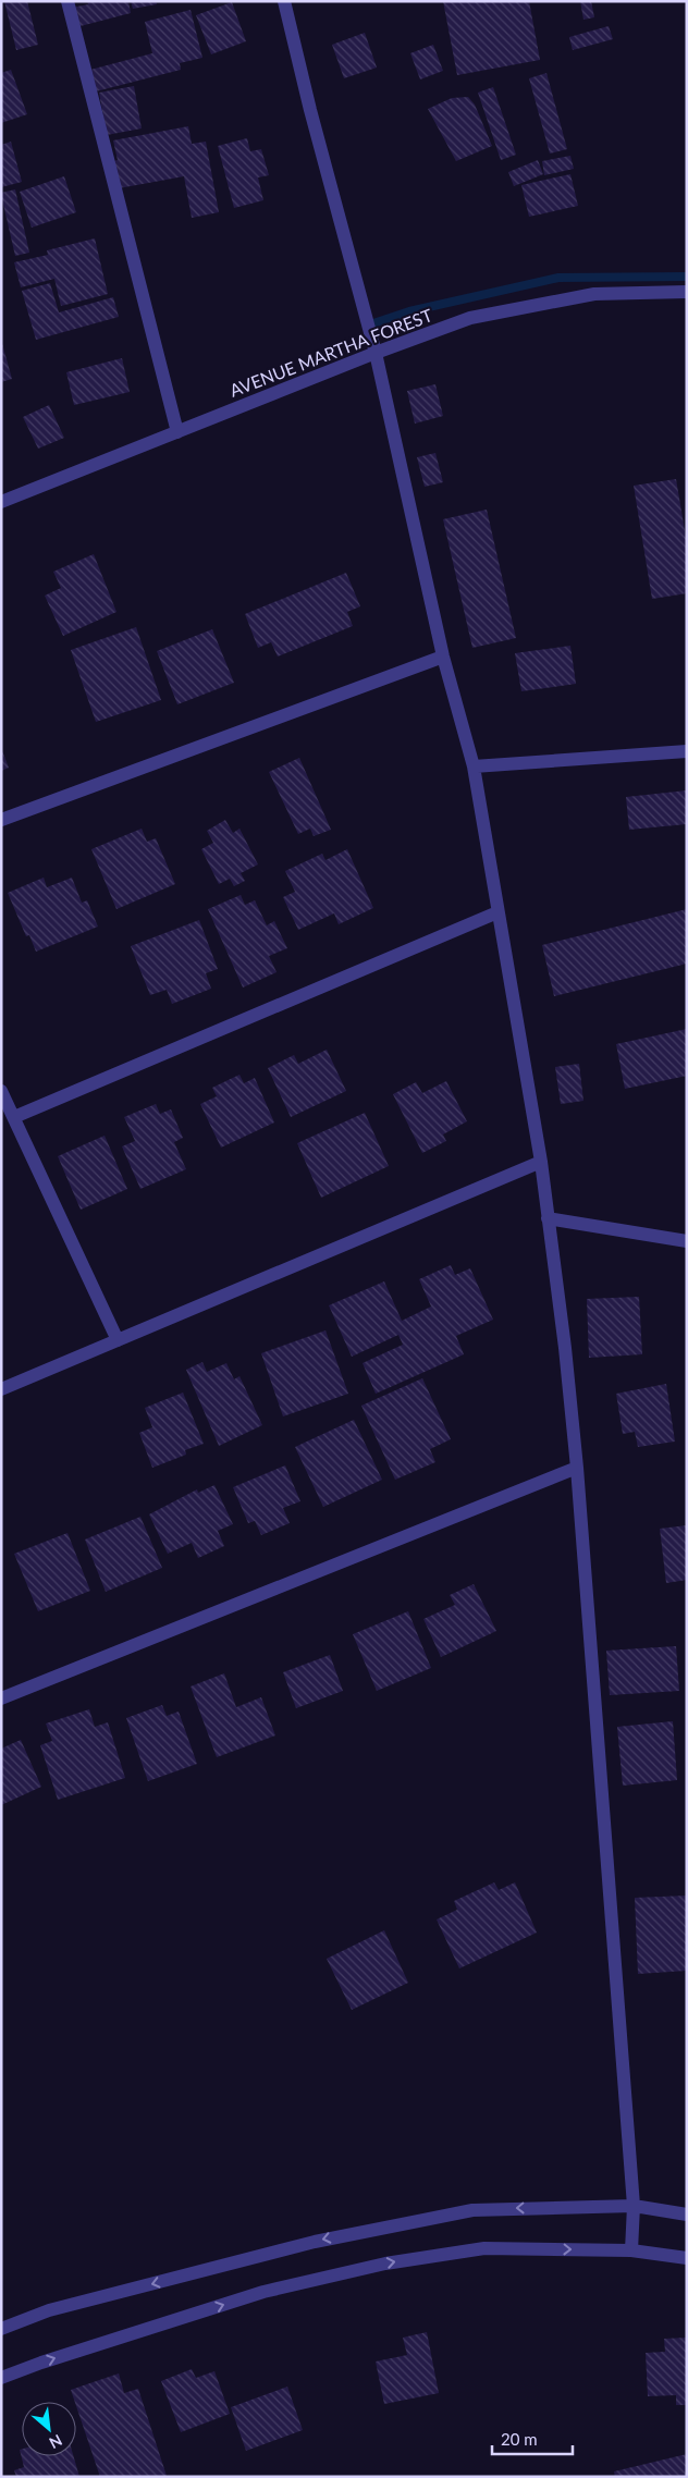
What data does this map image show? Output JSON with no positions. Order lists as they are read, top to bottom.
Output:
{
  "streets": {
    "street": ["AVENUE MARTHA FOREST"]
  },
  "scale_bar": "20 m",
  "north": "bottom right"
}
